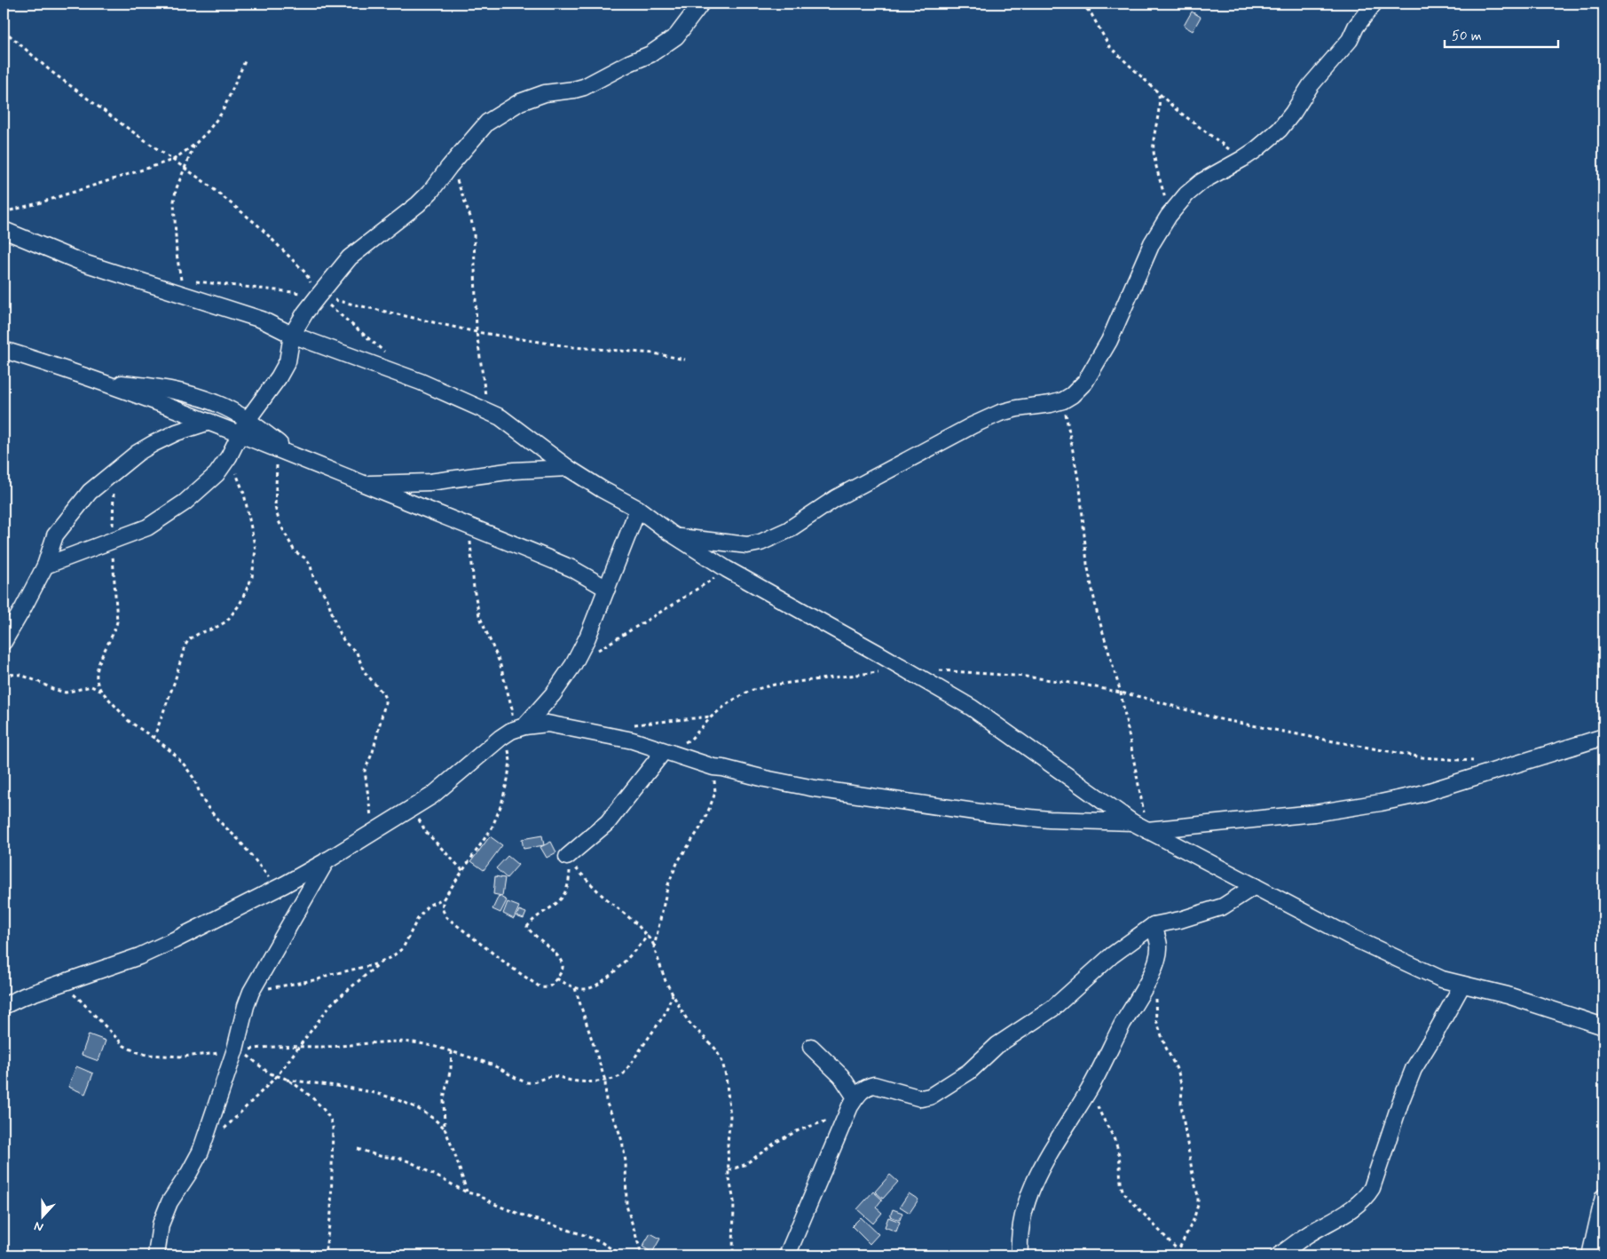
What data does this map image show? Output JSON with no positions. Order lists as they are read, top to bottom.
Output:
{
  "scale_bar": "50 m",
  "north": "bottom"
}
